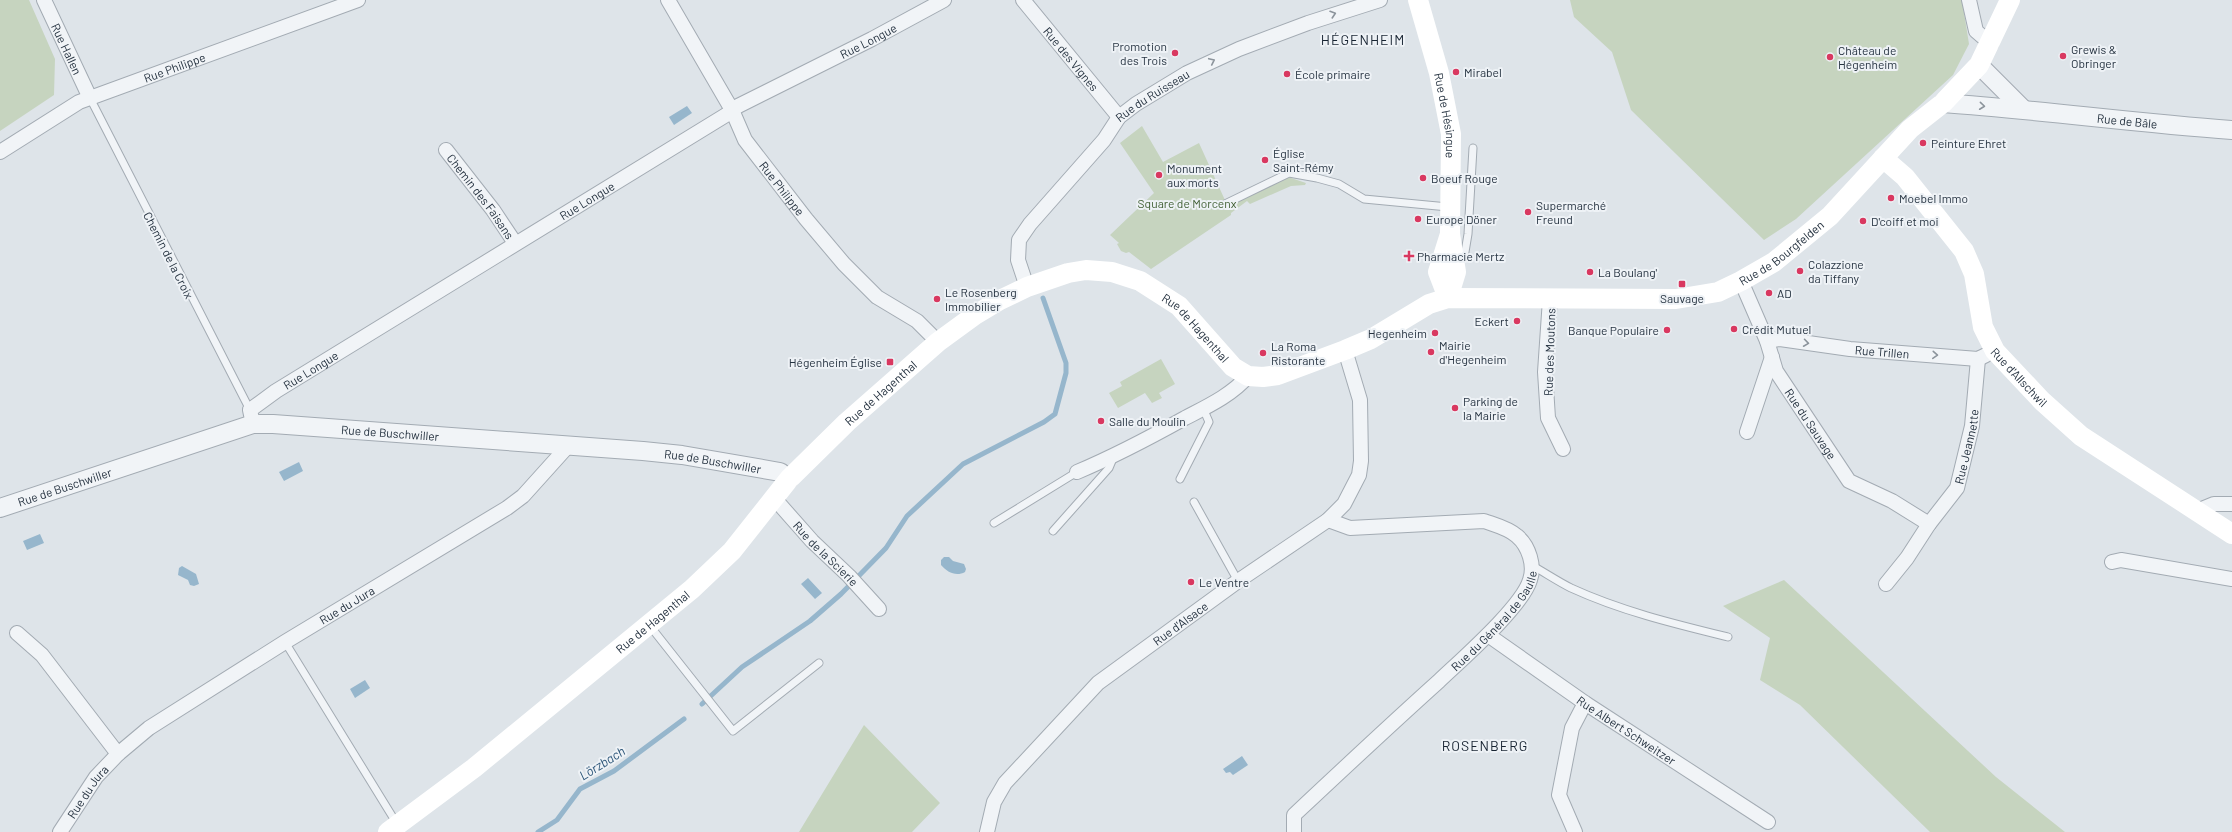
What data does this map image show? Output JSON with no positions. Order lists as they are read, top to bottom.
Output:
{
  "streets": {
    "main road": [
      "Rue de Hésingue",
      "Rue de Bourgfelden",
      "Rue de Hagenthal",
      "Rue d'Allschwil"
    ],
    "street": [
      "Rue Longue",
      "Rue Hallen",
      "Rue des Vignes",
      "Rue Philippe",
      "Rue du Ruisseau",
      "Rue de Bâle",
      "Chemin des Faisans",
      "Rue Trillen",
      "Rue des Moutons",
      "Rue du Sauvage",
      "Rue de Buschwiller",
      "Rue Jeannette",
      "Rue de la Scierie",
      "Rue du Jura",
      "Rue du Général de Gaulle",
      "Rue d'Alsace",
      "Rue Albert Schweitzer"
    ],
    "lane": ["Chemin de la Croix"]
  },
  "crossings": [
    ["Rue Longue", "Rue Philippe"],
    ["Rue Longue", "Chemin des Faisans"],
    ["Rue Longue", "Chemin de la Croix"],
    ["Rue Longue", "Rue de Buschwiller"],
    ["Rue Hallen", "Rue Philippe"],
    ["Rue Hallen", "Chemin de la Croix"],
    ["Rue des Vignes", "Rue du Ruisseau"],
    ["Rue Philippe", "Chemin de la Croix"],
    ["Rue Philippe", "Rue de Hagenthal"],
    ["Rue du Ruisseau", "Rue de Hagenthal"],
    ["Rue de Hésingue", "Rue de Bourgfelden"],
    ["Rue de Bâle", "Rue de Bourgfelden"],
    ["Rue de Bourgfelden", "Rue des Moutons"],
    ["Rue de Bourgfelden", "Rue d'Allschwil"],
    ["Rue de Bourgfelden", "Rue du Sauvage"],
    ["Chemin de la Croix", "Rue de Buschwiller"],
    ["Rue de Hagenthal", "Rue de Buschwiller"],
    ["Rue de Hagenthal", "Rue de la Scierie"],
    ["Rue Trillen", "Rue d'Allschwil"],
    ["Rue Trillen", "Rue du Sauvage"],
    ["Rue Trillen", "Rue Jeannette"],
    ["Rue d'Allschwil", "Rue Jeannette"],
    ["Rue du Sauvage", "Rue Jeannette"],
    ["Rue de Buschwiller", "Rue du Jura"],
    ["Rue du Général de Gaulle", "Rue d'Alsace"],
    ["Rue du Général de Gaulle", "Rue Albert Schweitzer"]
  ],
  "one_way": ["Rue du Ruisseau", "Rue Trillen"],
  "districts": ["HÉGENHEIM", "ROSENBERG"],
  "water": ["Lörzbach"],
  "parks": ["Square de Morcenx"],
  "places": {
    "other": [
      "Promotion des Trois",
      "Grewis & Obringer",
      "Château de Hégenheim",
      "Mirabel",
      "École primaire",
      "Peinture Ehret",
      "Église Saint-Rémy",
      "Monument aux morts",
      "Boeuf Rouge",
      "Moebel Immo",
      "Supermarché Freund",
      "Europe Döner",
      "D'coiff et moi",
      "Colazzione da Tiffany",
      "La Boulang'",
      "AD",
      "Le Rosenberg Immobilier",
      "Eckert",
      "Crédit Mutuel",
      "Banque Populaire",
      "Hegenheim",
      "Mairie d'Hegenheim",
      "La Roma Ristorante",
      "Parking de la Mairie",
      "Salle du Moulin",
      "Le Ventre"
    ],
    "health": ["Pharmacie Mertz"],
    "transit": ["Sauvage", "Hégenheim Église"]
  }
}
